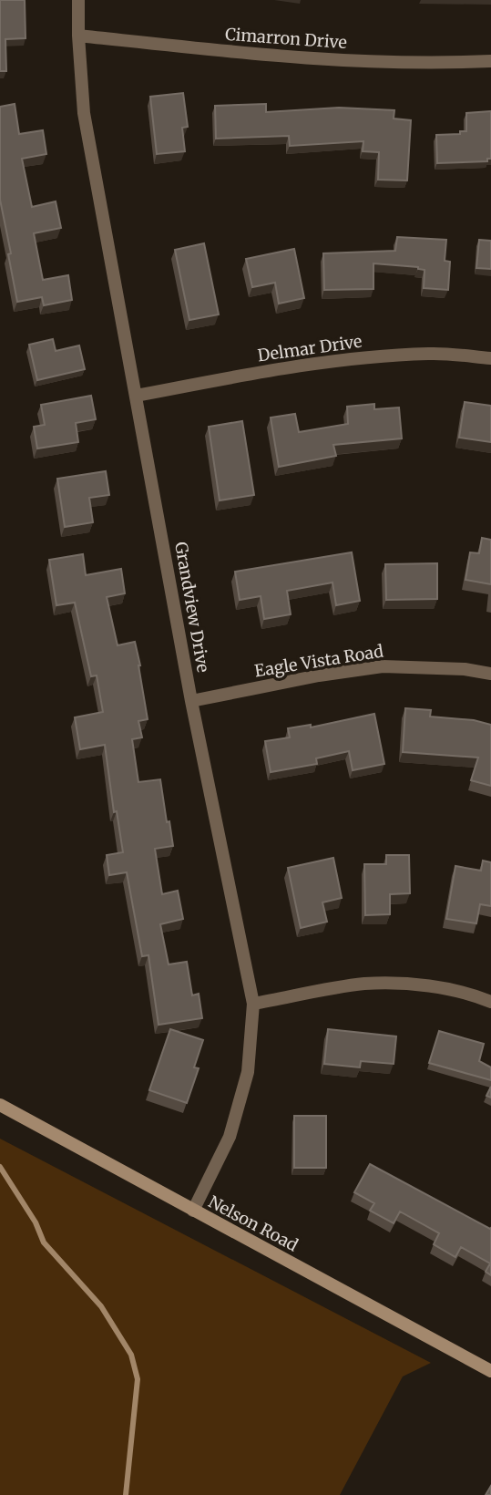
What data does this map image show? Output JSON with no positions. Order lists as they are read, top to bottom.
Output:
{
  "streets": {
    "street": [
      "Cimarron Drive",
      "Delmar Drive",
      "Grandview Drive",
      "Eagle Vista Road",
      "Nelson Road"
    ]
  },
  "crossings": [
    ["Cimarron Drive", "Grandview Drive"],
    ["Delmar Drive", "Grandview Drive"],
    ["Grandview Drive", "Eagle Vista Road"],
    ["Grandview Drive", "Nelson Road"]
  ]
}
